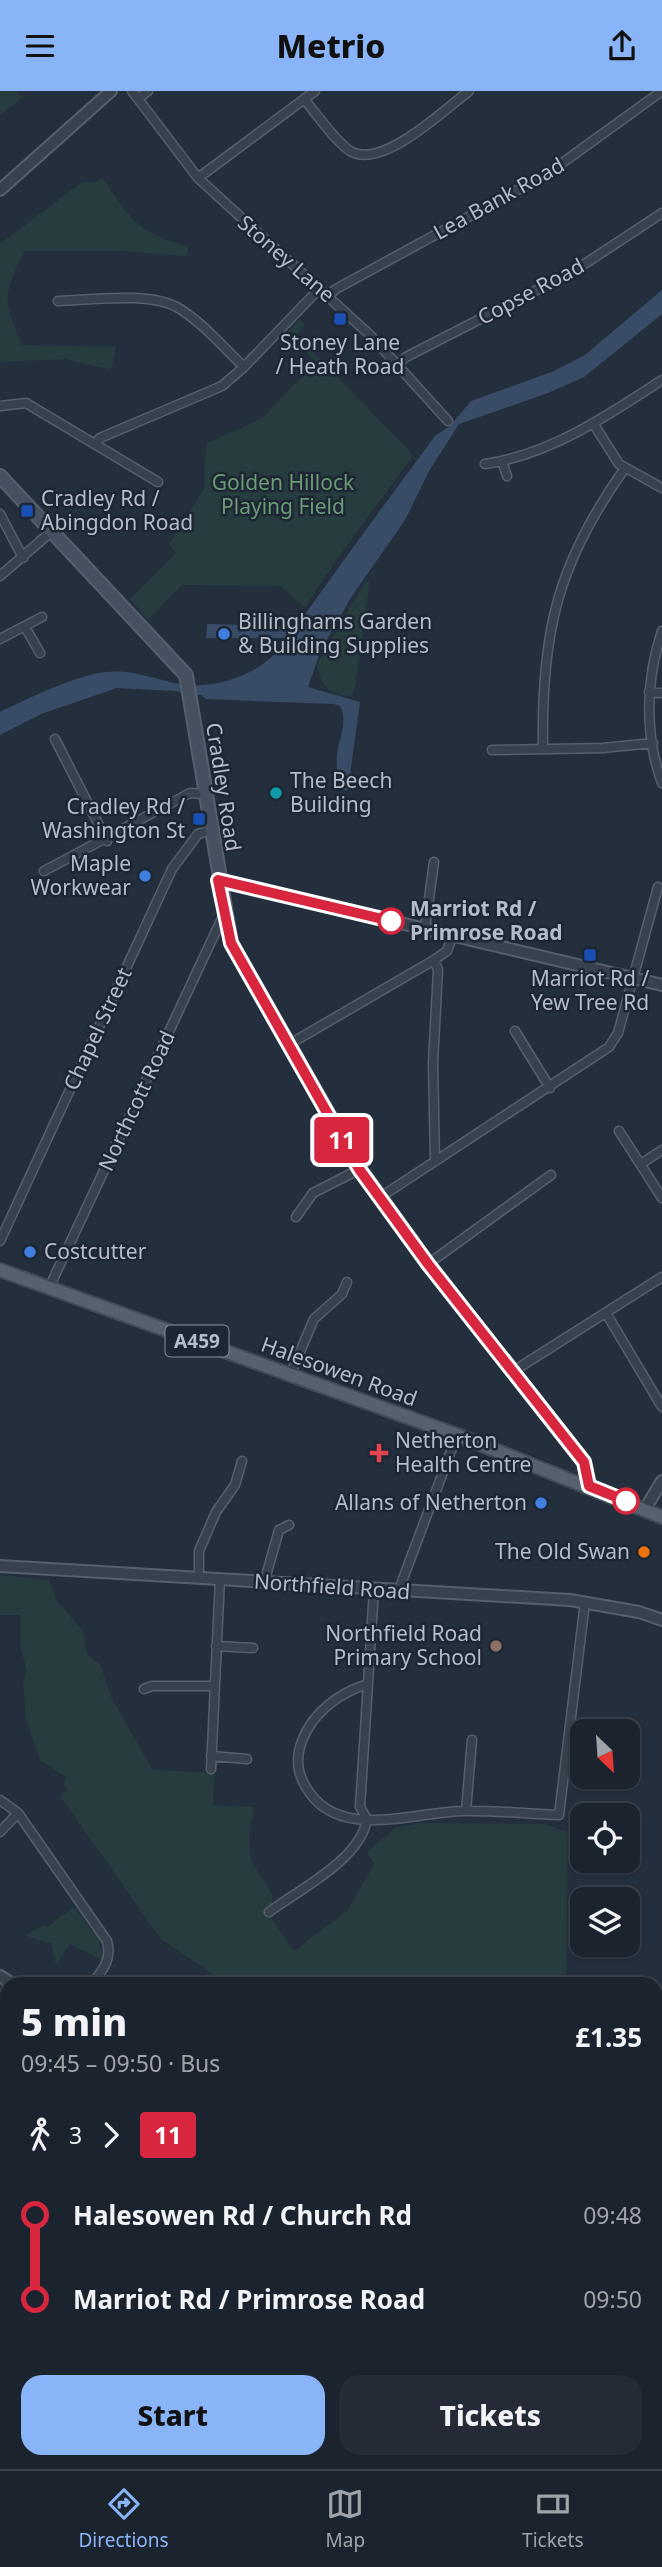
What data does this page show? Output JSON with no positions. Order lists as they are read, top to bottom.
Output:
{
  "streets": {
    "main road": ["Cradley Road", "A459", "Halesowen Road"],
    "street": [
      "Lea Bank Road",
      "Stoney Lane",
      "Copse Road",
      "Chapel Street",
      "Northcott Road",
      "Northfield Road"
    ]
  },
  "crossings": [
    ["Lea Bank Road", "Stoney Lane"],
    ["Stoney Lane", "Copse Road"],
    ["Cradley Road", "Chapel Street"],
    ["Cradley Road", "Northcott Road"],
    ["Cradley Road", "Halesowen Road"],
    ["Northcott Road", "Halesowen Road"]
  ],
  "parks": ["Golden Hillock Playing Field"],
  "places": {
    "transit": [
      "Stoney Lane / Heath Road",
      "Cradley Rd / Abingdon Road",
      "Cradley Rd / Washington St",
      "Marriot Rd / Yew Tree Rd"
    ],
    "other": [
      "Billinghams Garden & Building Supplies",
      "The Beech Building",
      "Maple Workwear",
      "Marriot Rd / Primrose Road",
      "Costcutter",
      "Allans of Netherton",
      "The Old Swan",
      "Northfield Road Primary School"
    ],
    "health": ["Netherton Health Centre"]
  },
  "lines": ["bus line 11"],
  "north": "bottom right",
  "page": {
    "header": "Metrio",
    "on_map": "11",
    "heading": ["5 min", "09:45 – 09:50 · Bus", "£1.35"],
    "legs": ["3", "11"],
    "list": [
      {
        "name": "Halesowen Rd / Church Rd",
        "value": "09:48"
      },
      {
        "name": "Marriot Rd / Primrose Road",
        "value": "09:50"
      }
    ],
    "buttons": ["Start", "Tickets"],
    "tabs": ["Directions", "Map", "Tickets"]
  }
}
